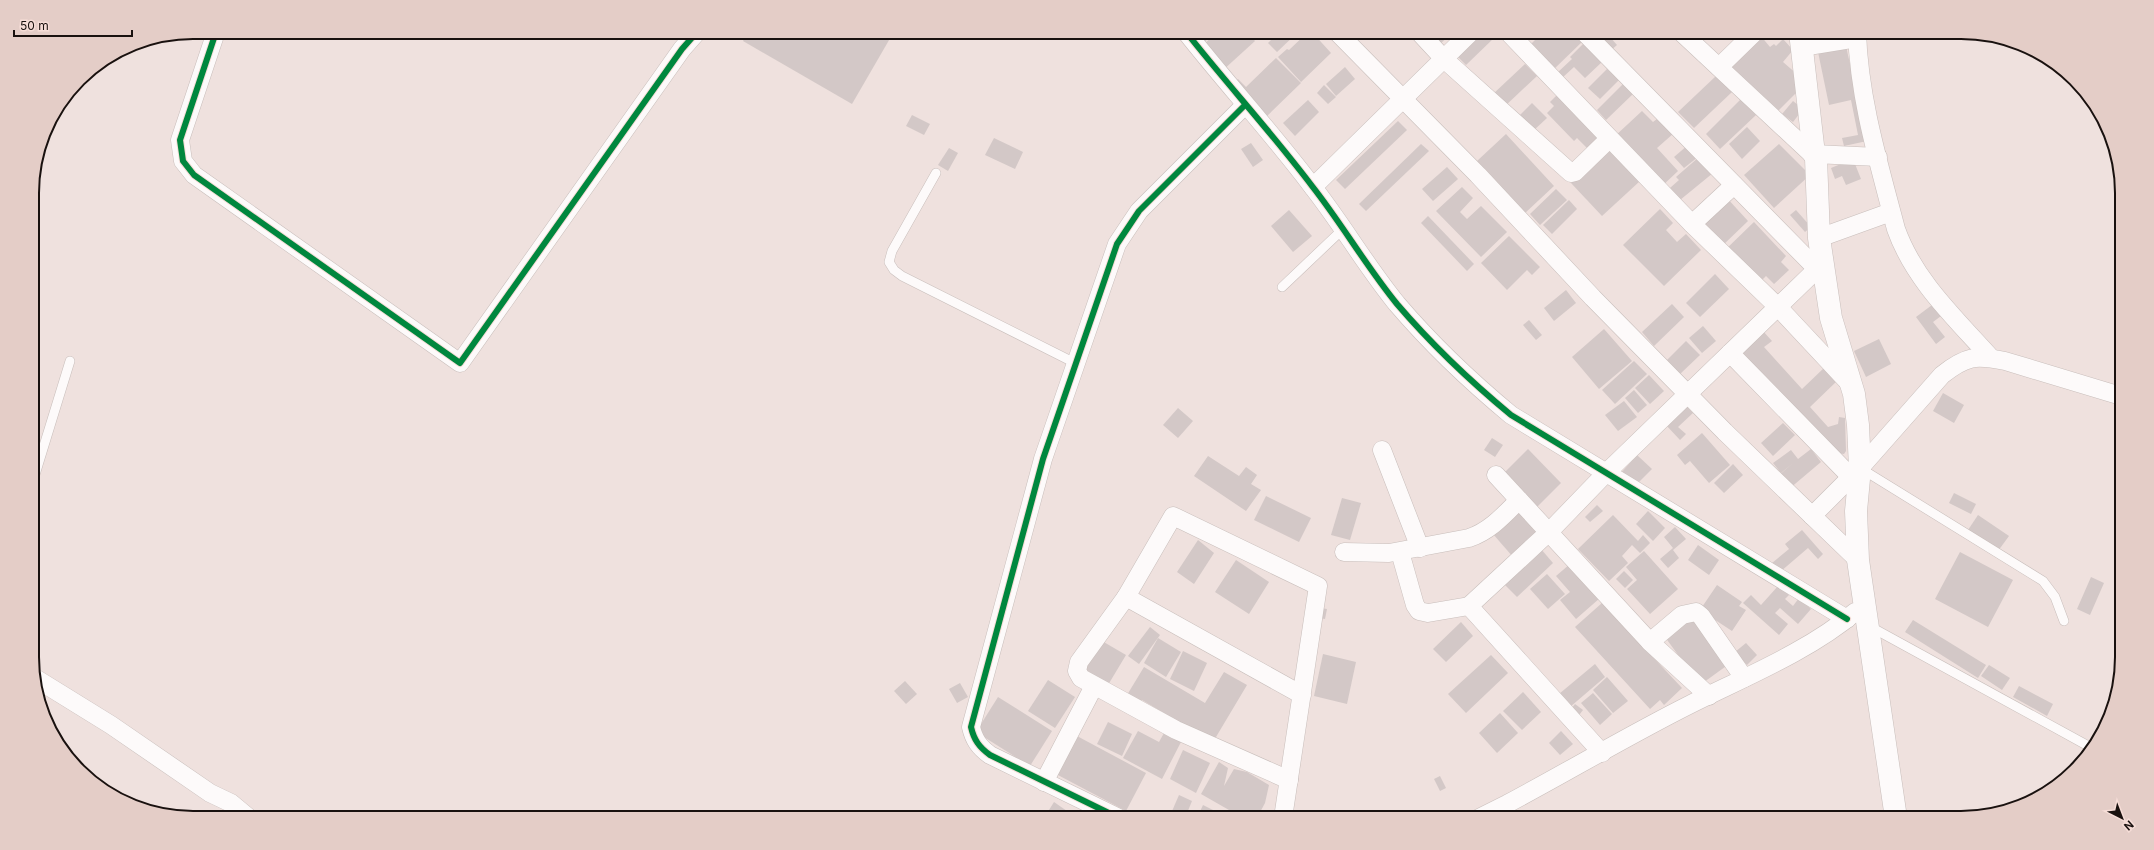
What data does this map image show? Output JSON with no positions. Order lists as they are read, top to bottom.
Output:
{
  "scale_bar": "50 m",
  "north": "bottom right"
}
